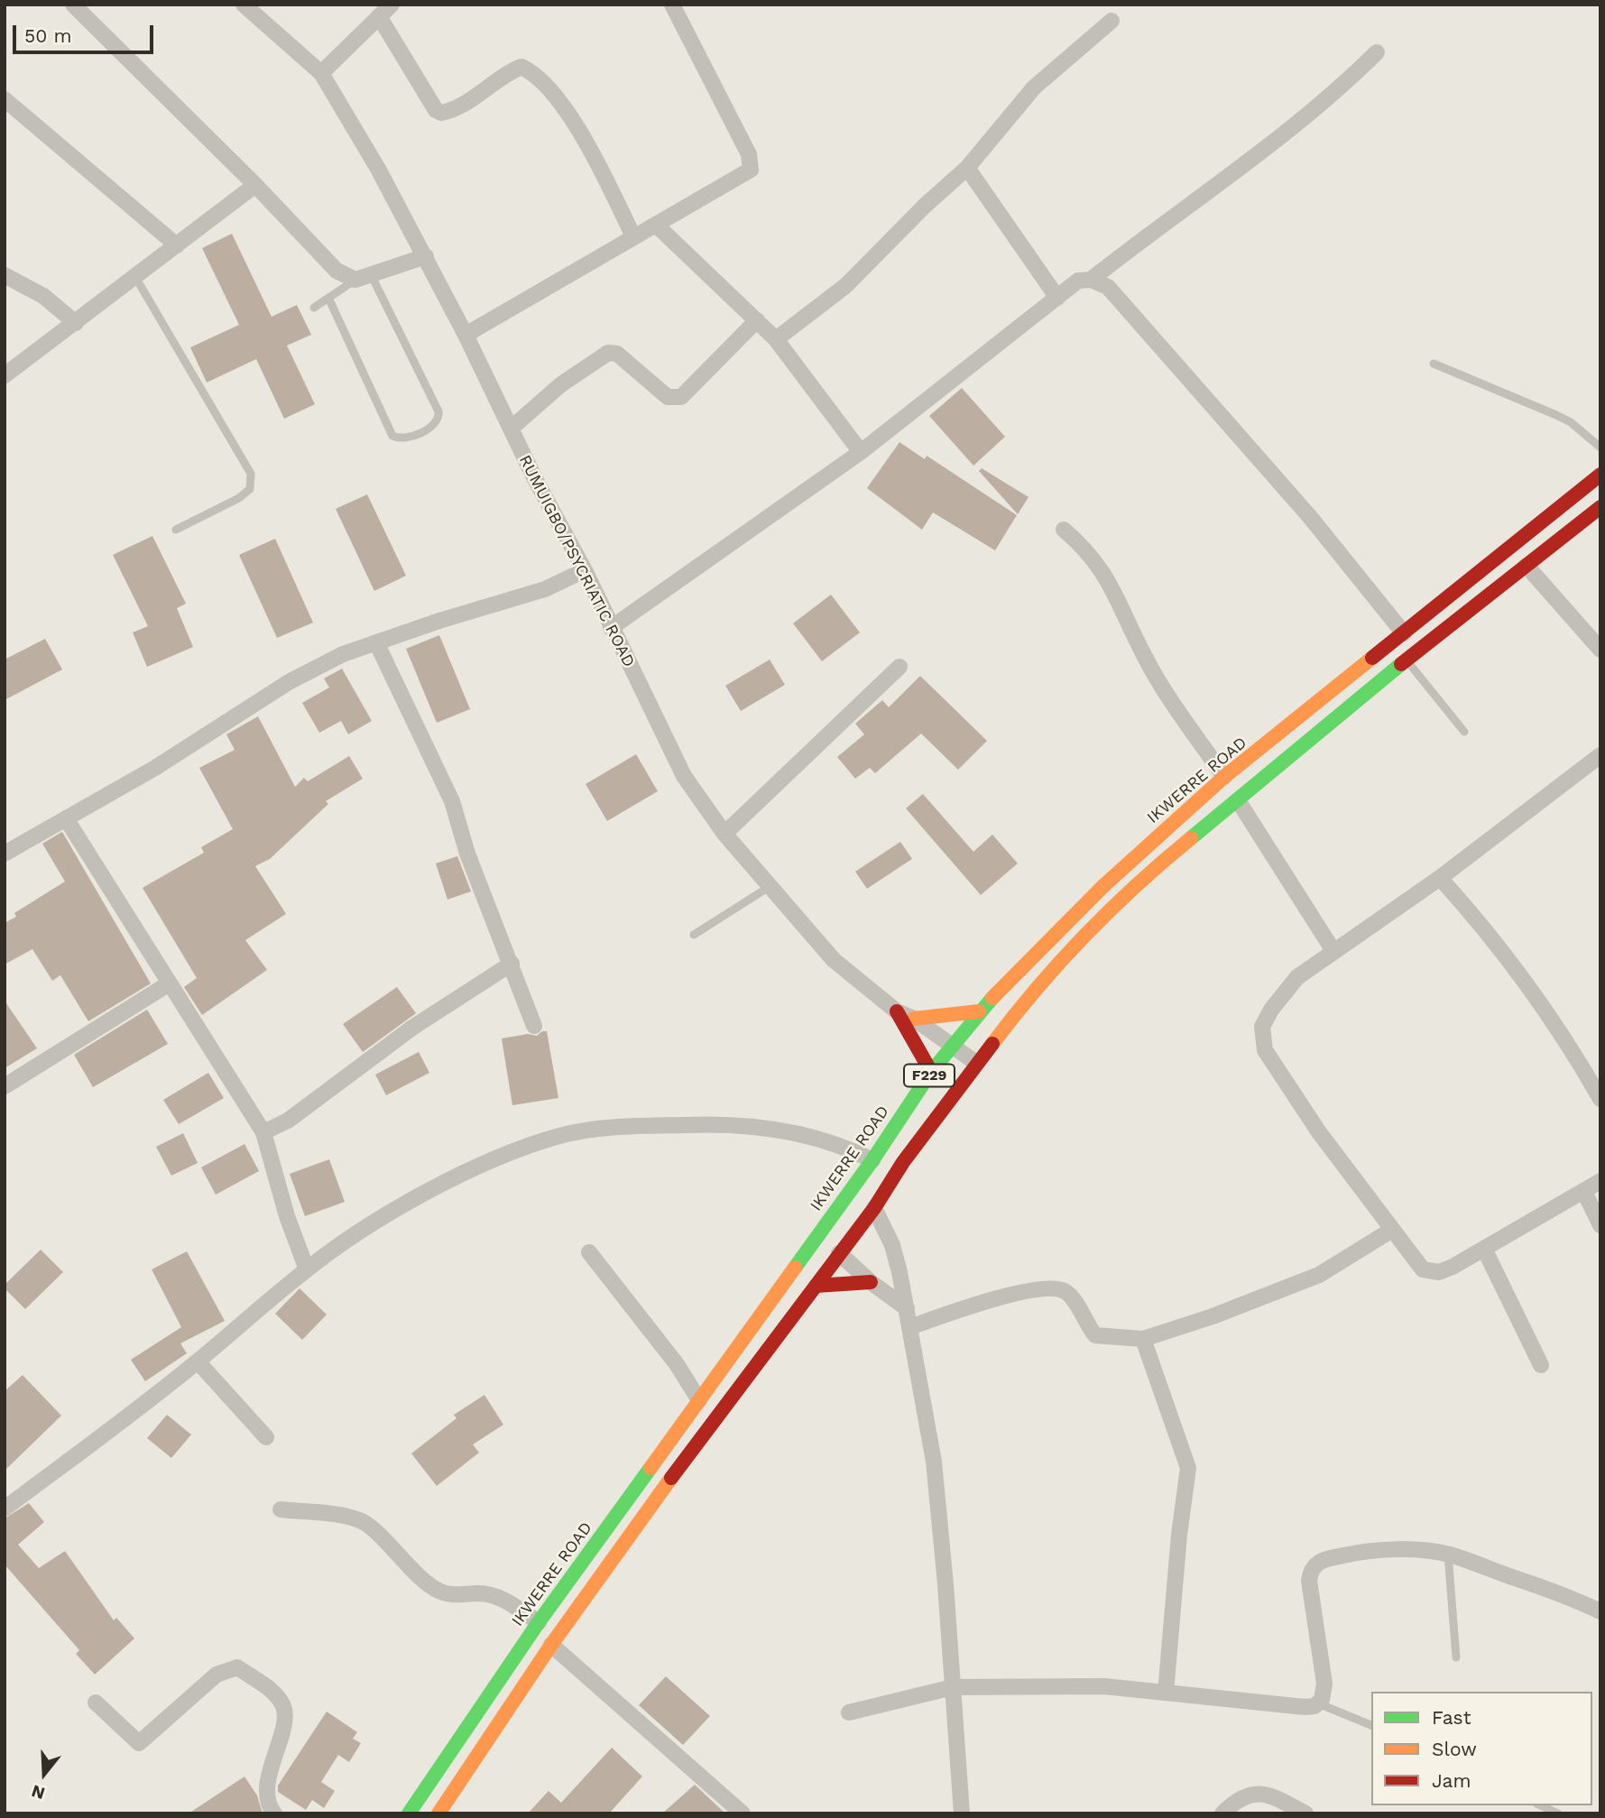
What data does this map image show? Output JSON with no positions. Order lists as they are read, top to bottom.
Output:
{
  "streets": {
    "main road": ["IKWERRE ROAD", "F229"],
    "street": ["RUMUIGBO/PSYCRIATIC ROAD"]
  },
  "crossings": [
    ["RUMUIGBO/PSYCRIATIC ROAD", "IKWERRE ROAD"],
    ["RUMUIGBO/PSYCRIATIC ROAD", "F229"]
  ],
  "legend": ["Fast", "Slow", "Jam"],
  "scale_bar": "50 m",
  "north": "bottom"
}
